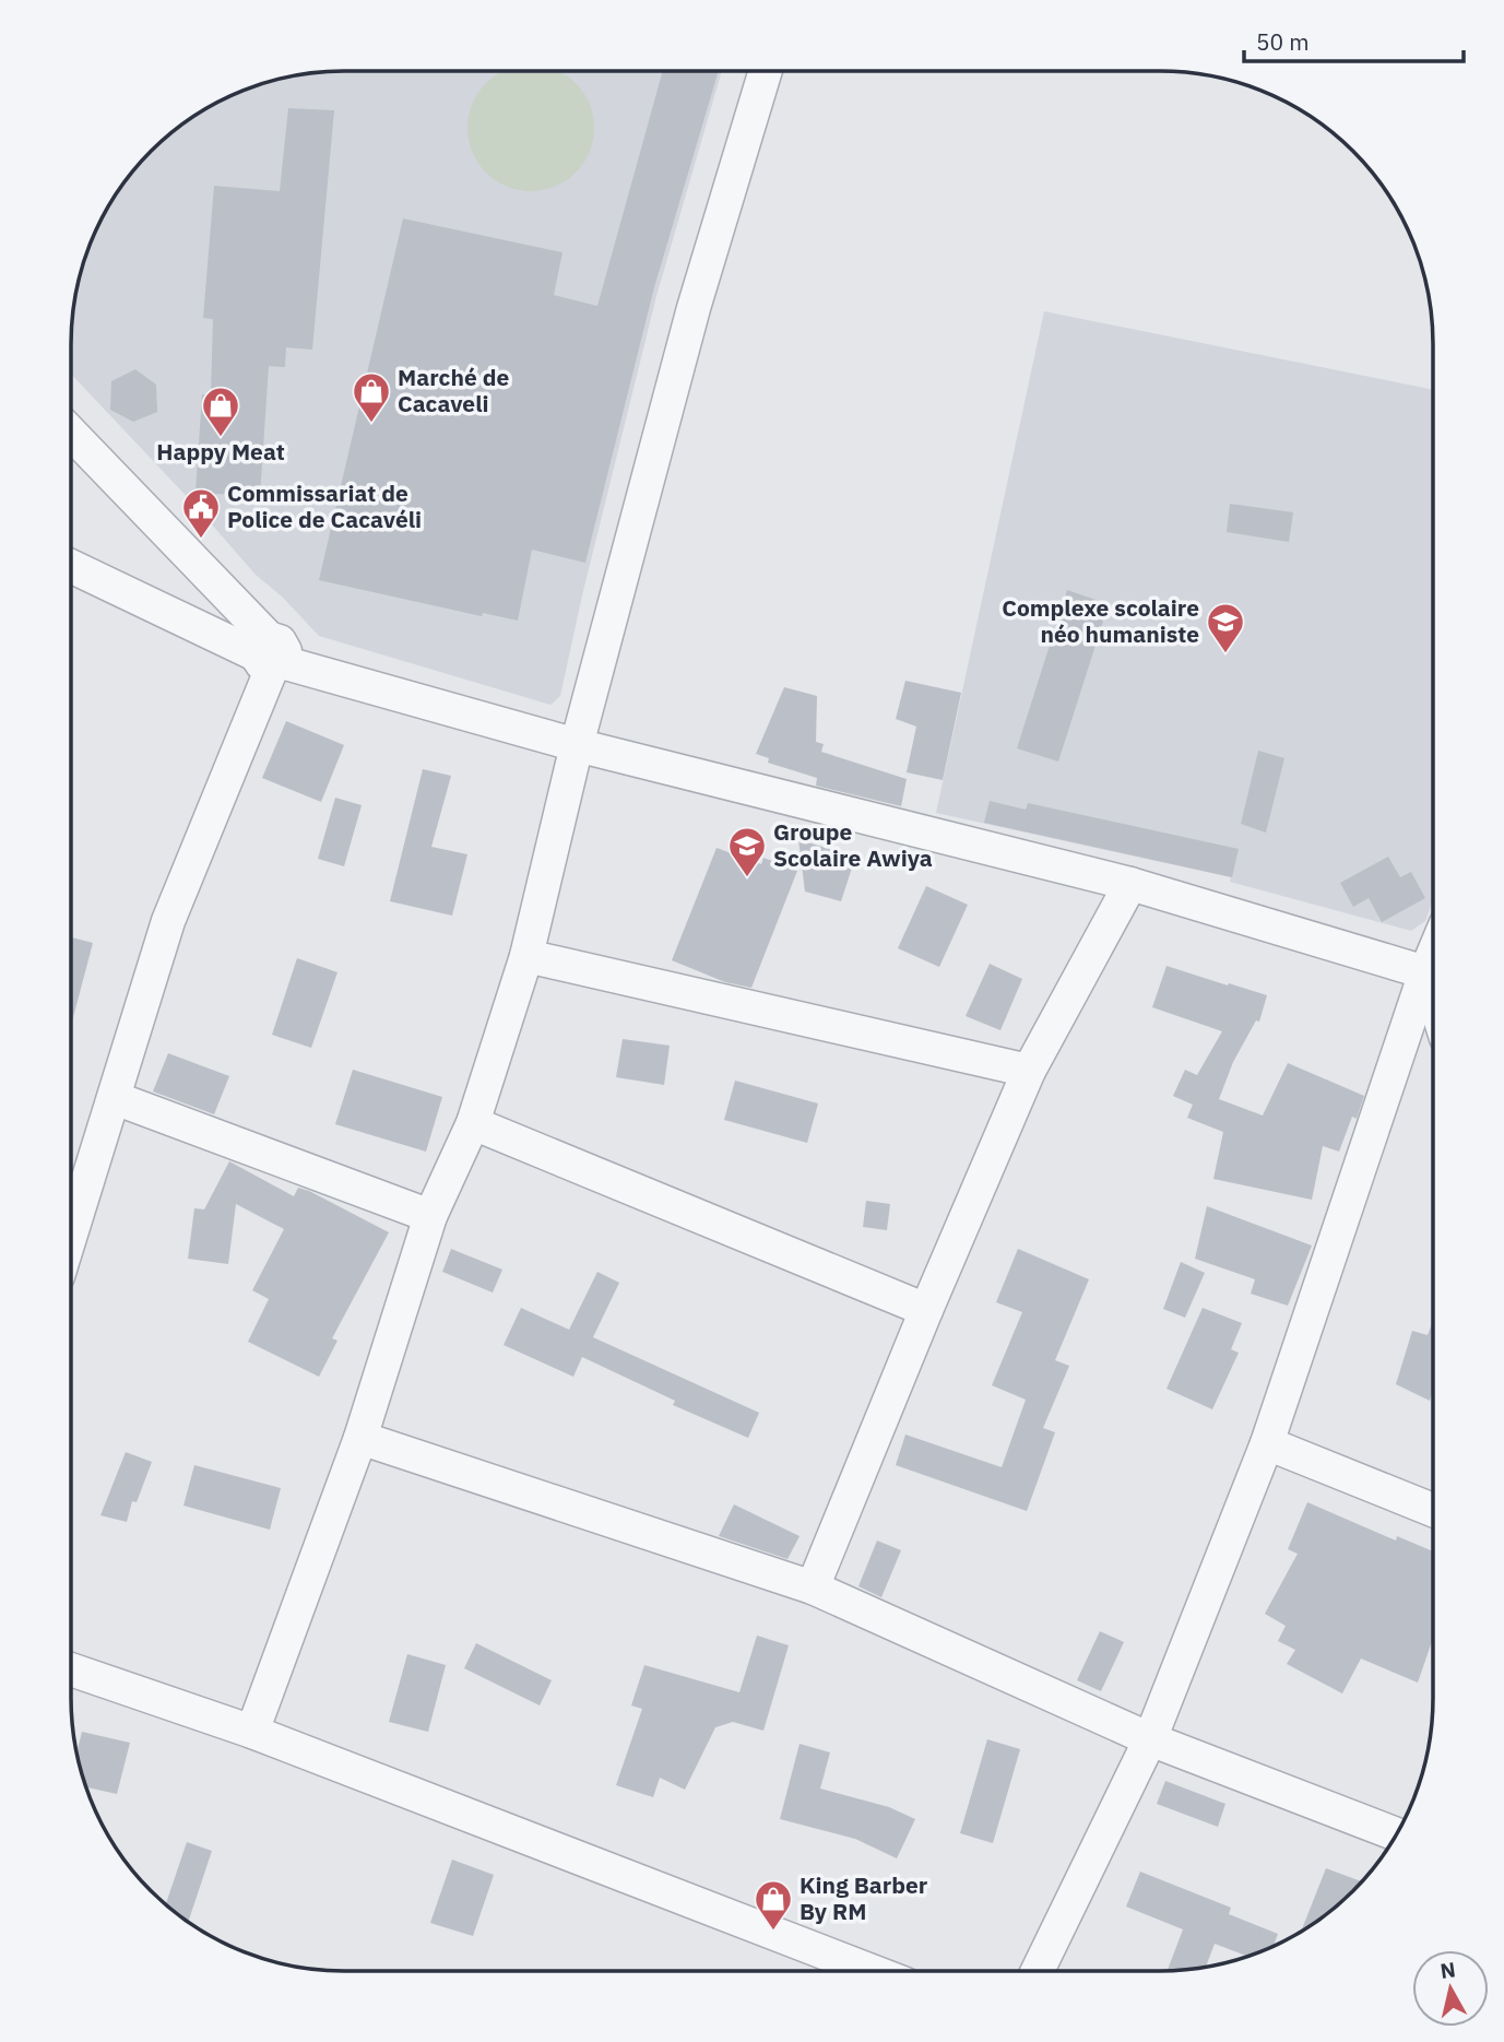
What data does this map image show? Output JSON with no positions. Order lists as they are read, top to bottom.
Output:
{
  "places": {
    "shop": ["Marché de Cacaveli", "Happy Meat", "King Barber By RM"],
    "public building": ["Commissariat de Police de Cacavéli"],
    "school or university": ["Complexe scolaire néo humaniste", "Groupe Scolaire Awiya"]
  },
  "scale_bar": "50 m",
  "north": "top"
}
